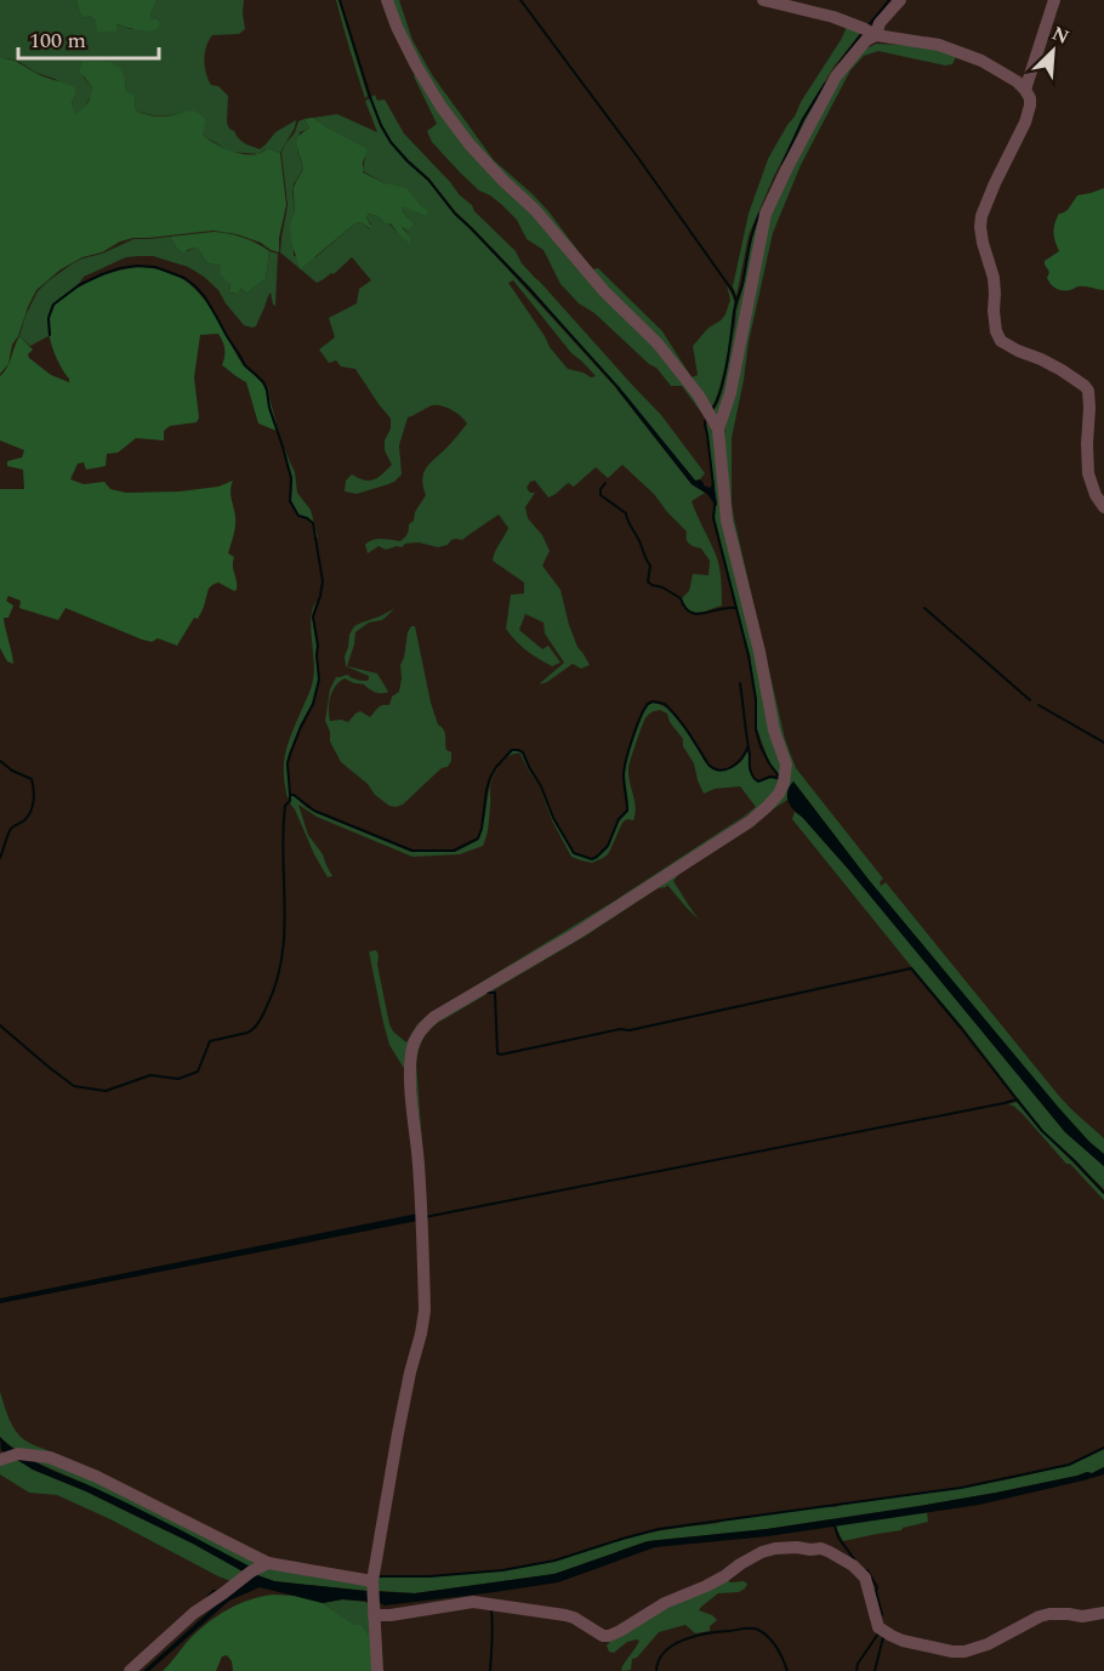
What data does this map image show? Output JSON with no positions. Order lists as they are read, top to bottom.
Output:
{
  "scale_bar": "100 m",
  "north": "top right"
}
